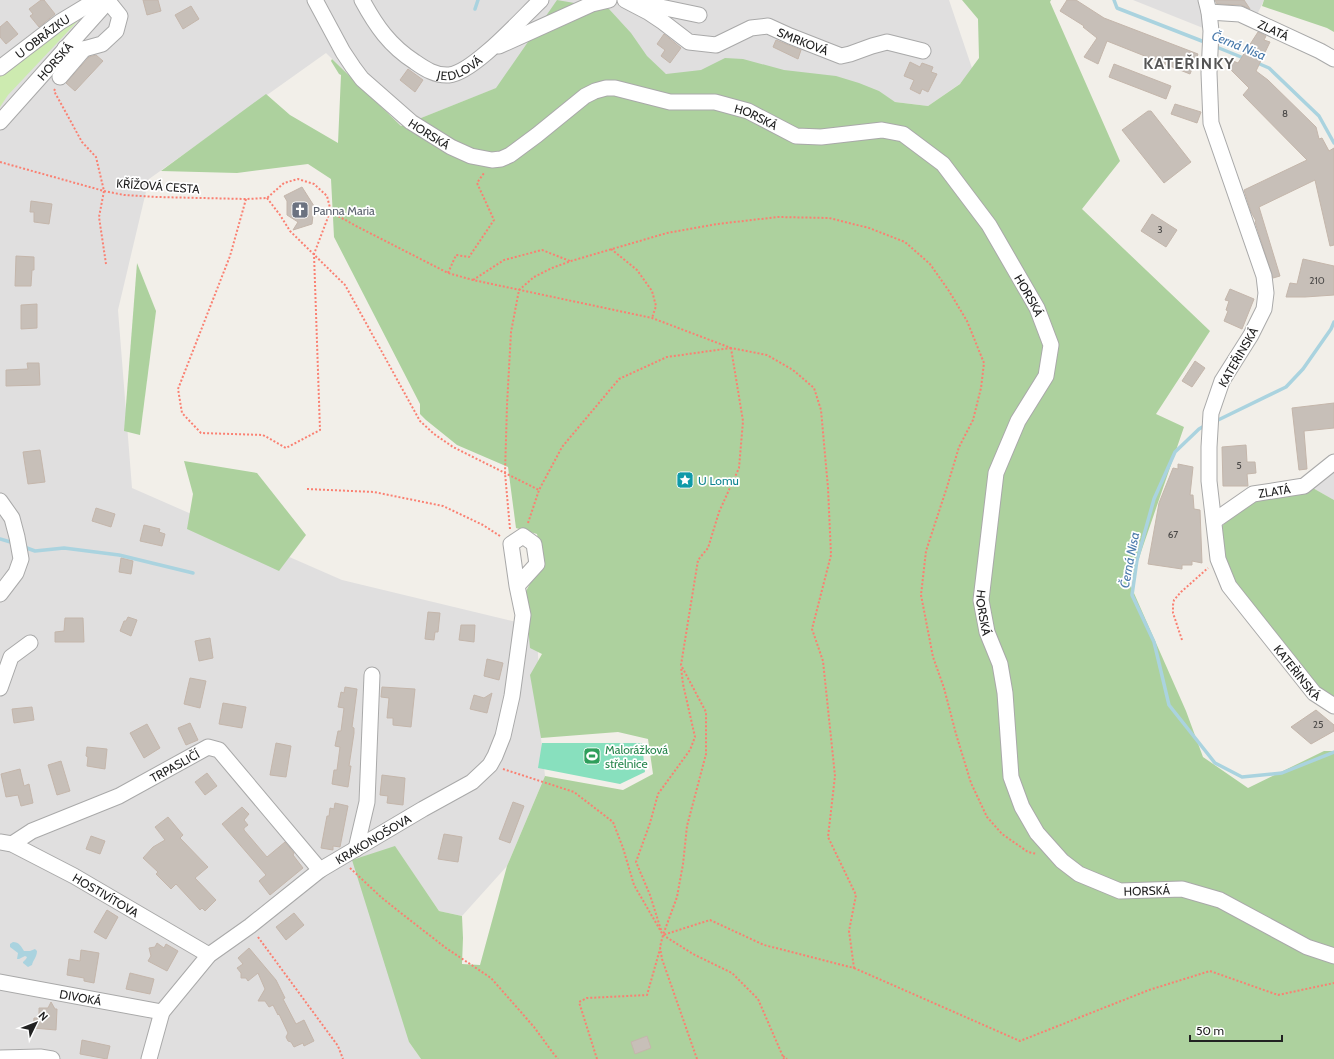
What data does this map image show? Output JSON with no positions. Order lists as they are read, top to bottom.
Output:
{
  "streets": {
    "street": [
      "ZLATÁ",
      "U OBRÁZKU",
      "SMRKOVÁ",
      "HORSKÁ",
      "JEDLOVÁ",
      "KATEŘINSKÁ",
      "TRPASLIČÍ",
      "KRAKONOŠOVA",
      "HOSTIVÍTOVA",
      "DIVOKÁ"
    ],
    "path": ["KŘÍŽOVÁ CESTA"]
  },
  "crossings": [
    ["ZLATÁ", "KATEŘINSKÁ"],
    ["U OBRÁZKU", "HORSKÁ"],
    ["TRPASLIČÍ", "KRAKONOŠOVA"],
    ["TRPASLIČÍ", "HOSTIVÍTOVA"],
    ["KRAKONOŠOVA", "HOSTIVÍTOVA"],
    ["KRAKONOŠOVA", "DIVOKÁ"]
  ],
  "districts": ["KATEŘINKY"],
  "water": ["Černá Nisa"],
  "places": {
    "church": ["Panna Maria"],
    "place": ["U Lomu"],
    "sports": ["Malorážková střelnice"]
  },
  "house_numbers": [
    "8",
    "3",
    "210",
    "5",
    "67",
    "25"
  ],
  "scale_bar": "50 m",
  "north": "top right"
}
